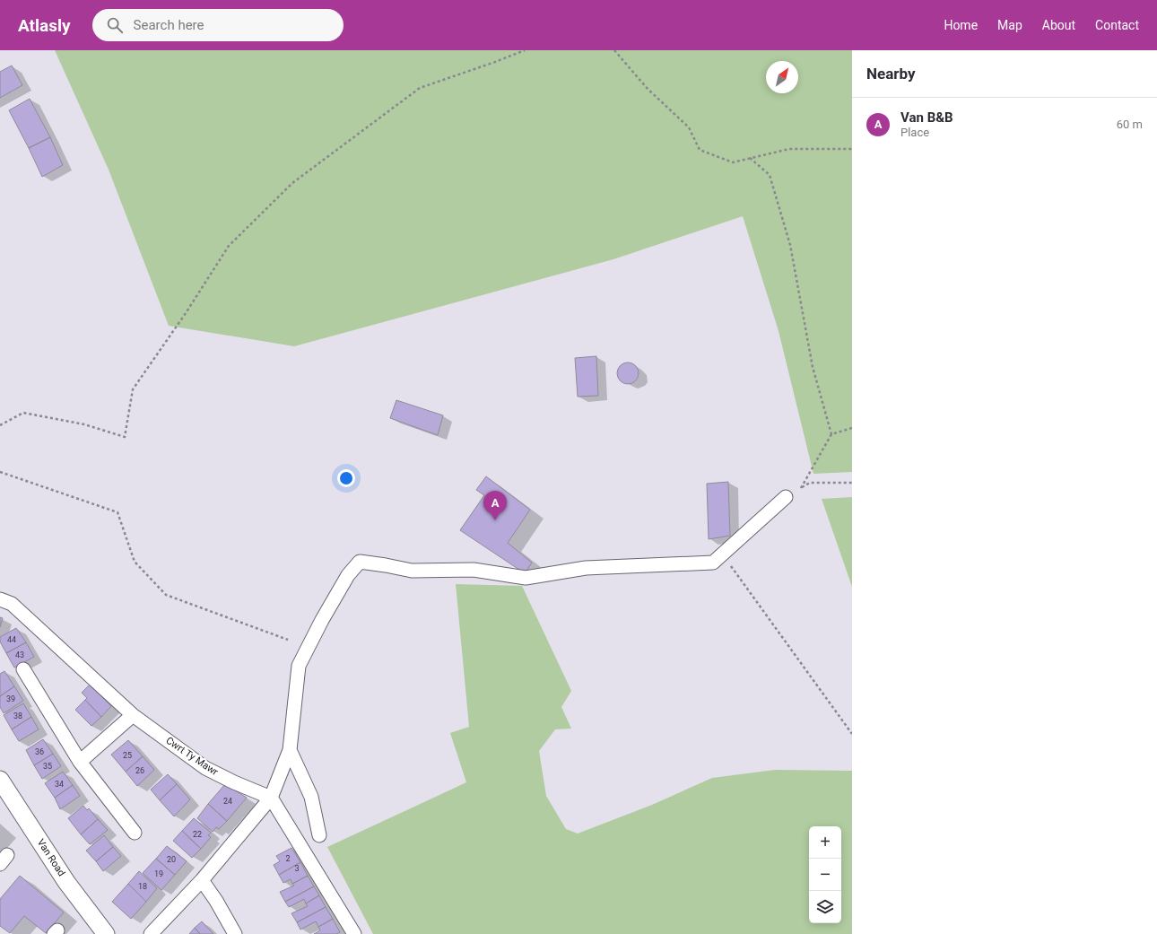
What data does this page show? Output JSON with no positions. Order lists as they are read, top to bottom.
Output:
{
  "streets": {
    "street": ["Cwrt Ty Mawr", "Van Road"]
  },
  "house_numbers": [
    "44",
    "43",
    "39",
    "38",
    "36",
    "25",
    "35",
    "26",
    "34",
    "24",
    "22",
    "2",
    "20",
    "3",
    "19",
    "18"
  ],
  "north": "top right",
  "page": {
    "header": "Atlasly",
    "search": "Search here",
    "nav": [
      "Home",
      "Map",
      "About",
      "Contact"
    ],
    "heading": "Nearby",
    "list": [
      {
        "mark": "A",
        "name": "Van B&B",
        "note": "Place",
        "value": "60 m"
      }
    ],
    "pins": "A",
    "map_buttons": ["+", "−"]
  }
}
